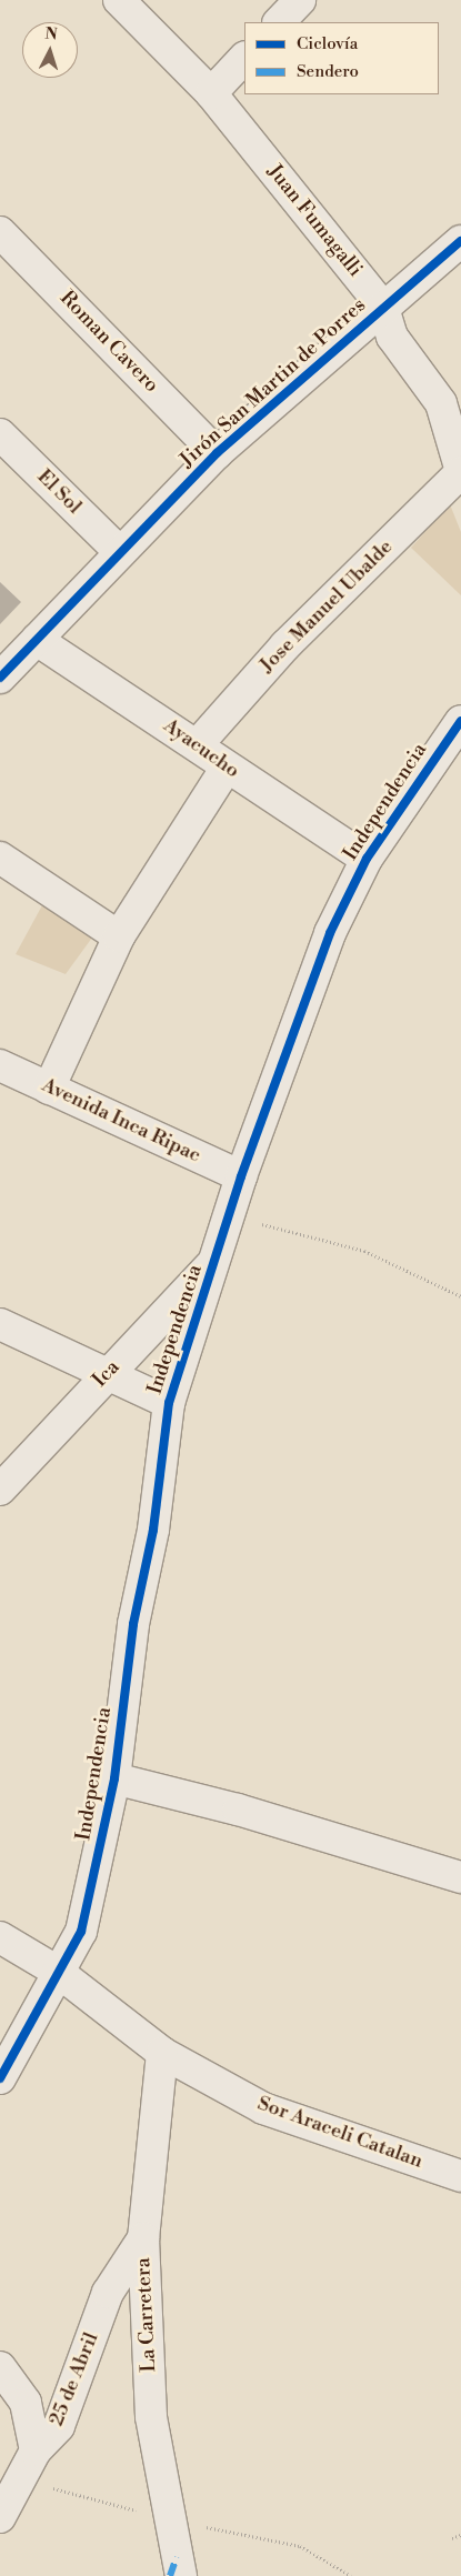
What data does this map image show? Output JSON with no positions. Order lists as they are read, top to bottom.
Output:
{
  "streets": {
    "street": [
      "Juan Fumagalli",
      "Roman Cavero",
      "Jirón San Martin de Porres",
      "El Sol",
      "Jose Manuel Ubalde",
      "Ayacucho",
      "Independencia",
      "Avenida Inca Ripac",
      "Ica",
      "Sor Araceli Catalan",
      "La Carretera",
      "25 de Abril"
    ]
  },
  "crossings": [
    ["Juan Fumagalli", "Jirón San Martin de Porres"],
    ["Juan Fumagalli", "Jose Manuel Ubalde"],
    ["Roman Cavero", "Jirón San Martin de Porres"],
    ["Jirón San Martin de Porres", "El Sol"],
    ["Jirón San Martin de Porres", "Ayacucho"],
    ["Jose Manuel Ubalde", "Ayacucho"],
    ["Ayacucho", "Independencia"],
    ["Independencia", "Avenida Inca Ripac"],
    ["Independencia", "Ica"],
    ["Independencia", "Sor Araceli Catalan"],
    ["Sor Araceli Catalan", "La Carretera"],
    ["La Carretera", "25 de Abril"]
  ],
  "legend": ["Ciclovía", "Sendero"],
  "north": "top"
}
